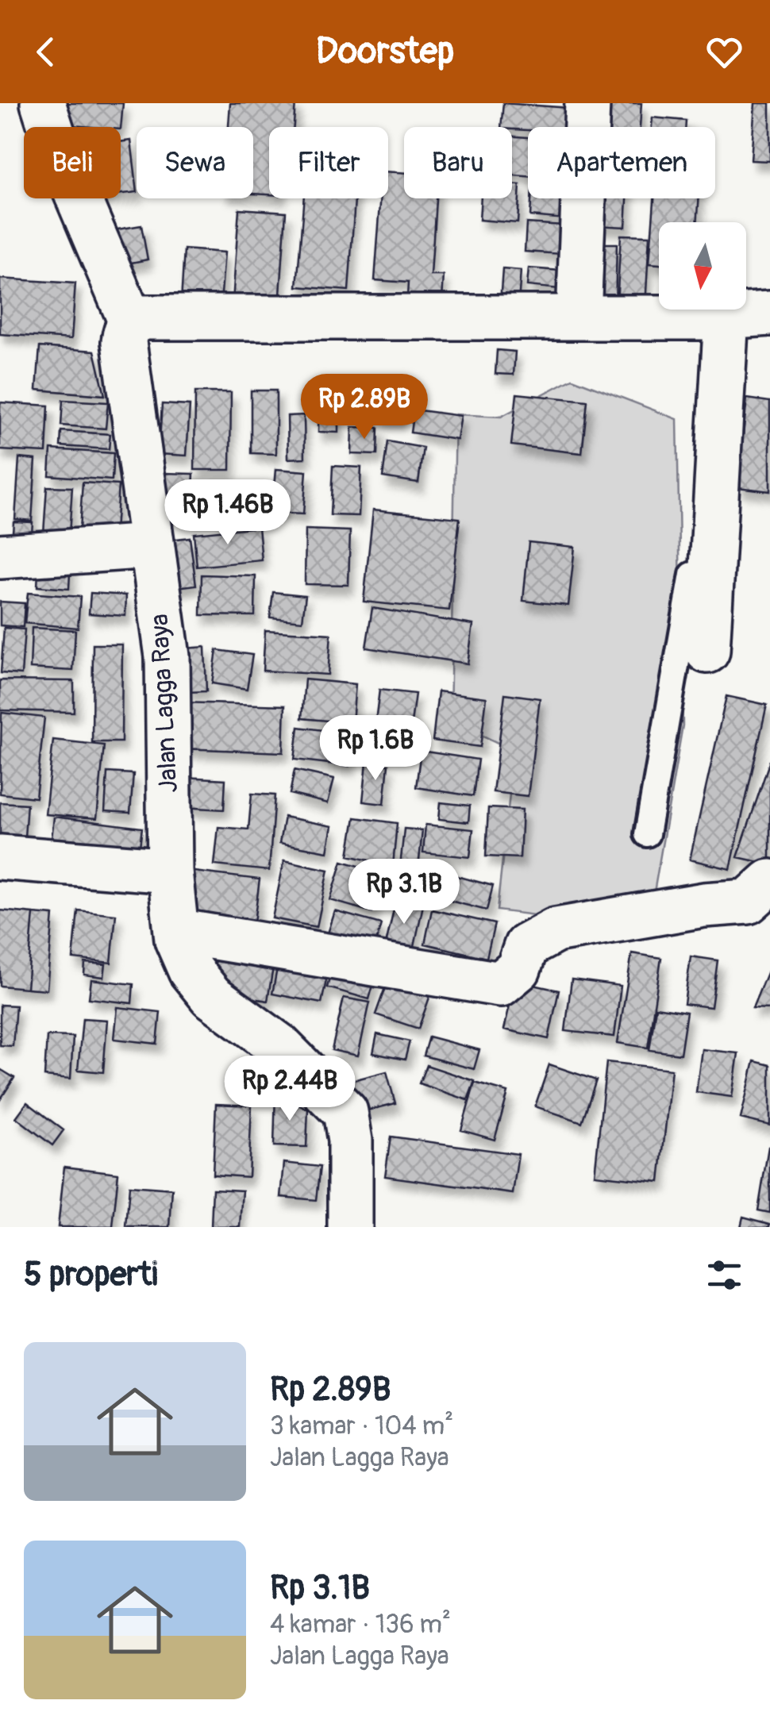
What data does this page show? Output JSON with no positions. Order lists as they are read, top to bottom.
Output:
{
  "streets": {
    "street": ["Jalan Lagga Raya"]
  },
  "north": "bottom",
  "page": {
    "header": "Doorstep",
    "chip": [
      "Beli",
      "Sewa",
      "Filter",
      "Baru",
      "Apartemen"
    ],
    "price": [
      "Rp 2.89B",
      "Rp 1.46B",
      "Rp 1.6B",
      "Rp 3.1B",
      "Rp 2.44B"
    ],
    "heading": "5 properti",
    "list": [
      {
        "name": "Rp 2.89B",
        "note": "3 kamar · 104 m² · Jalan Lagga Raya"
      },
      {
        "name": "Rp 3.1B",
        "note": "4 kamar · 136 m² · Jalan Lagga Raya"
      }
    ]
  }
}
